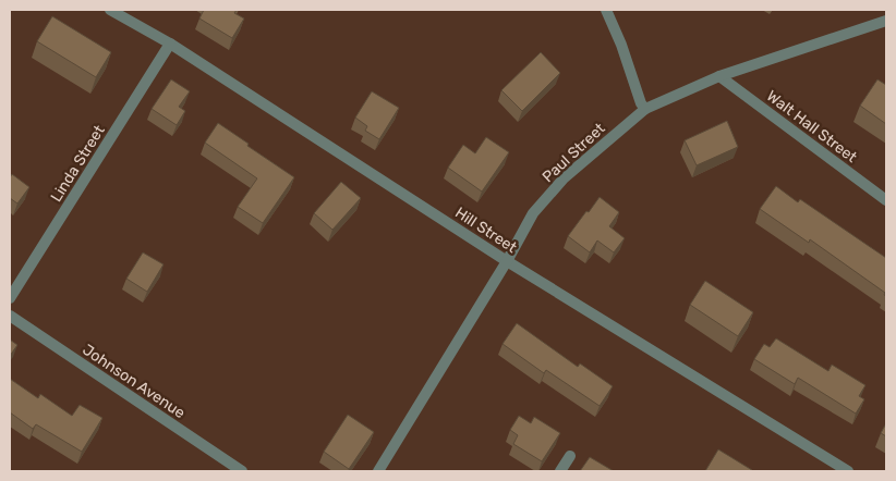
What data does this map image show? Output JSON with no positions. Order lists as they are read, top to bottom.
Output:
{
  "streets": {
    "street": [
      "Walt Hall Street",
      "Paul Street",
      "Linda Street",
      "Hill Street",
      "Johnson Avenue"
    ]
  },
  "crossings": [
    ["Walt Hall Street", "Paul Street"],
    ["Paul Street", "Hill Street"],
    ["Linda Street", "Hill Street"]
  ]
}
